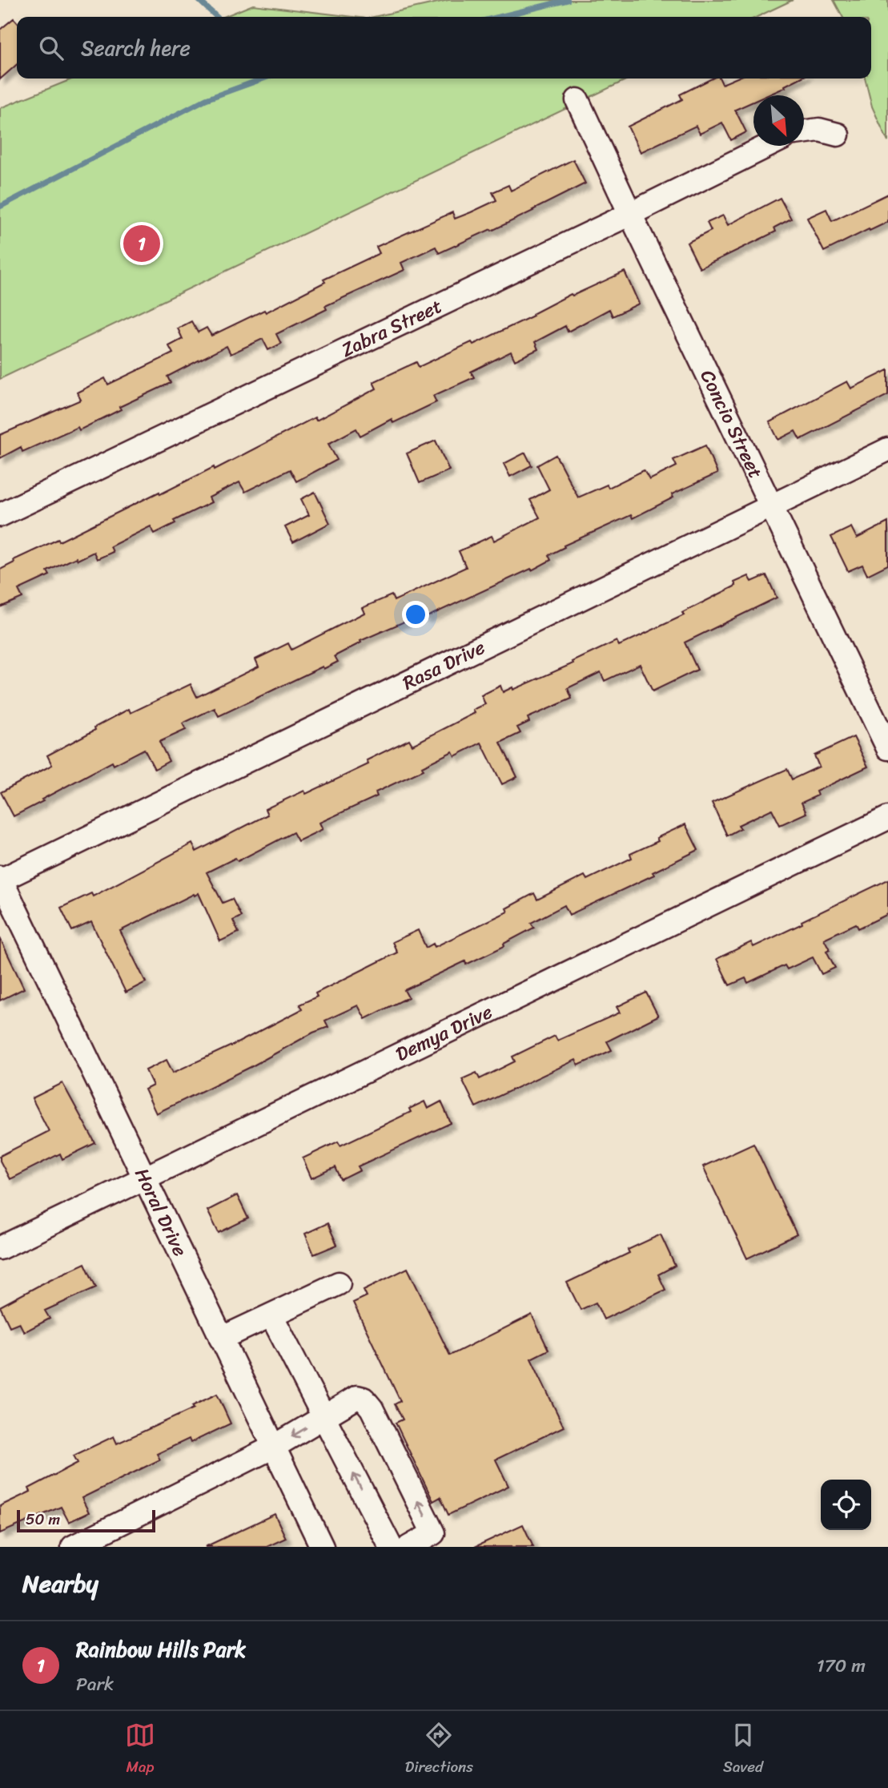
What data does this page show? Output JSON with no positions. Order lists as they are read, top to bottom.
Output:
{
  "streets": {
    "street": [
      "Zabra Street",
      "Concio Street",
      "Rasa Drive",
      "Demya Drive",
      "Horal Drive"
    ]
  },
  "crossings": [
    ["Zabra Street", "Concio Street"],
    ["Concio Street", "Rasa Drive"],
    ["Rasa Drive", "Horal Drive"],
    ["Demya Drive", "Horal Drive"]
  ],
  "scale_bar": "50 m",
  "north": "bottom right",
  "page": {
    "search": "Search here",
    "pins": "1",
    "scale": "50 m",
    "heading": "Nearby",
    "list": [
      {
        "mark": "1",
        "name": "Rainbow Hills Park",
        "note": "Park",
        "value": "170 m"
      }
    ],
    "nav": ["Map", "Directions", "Saved"]
  }
}
